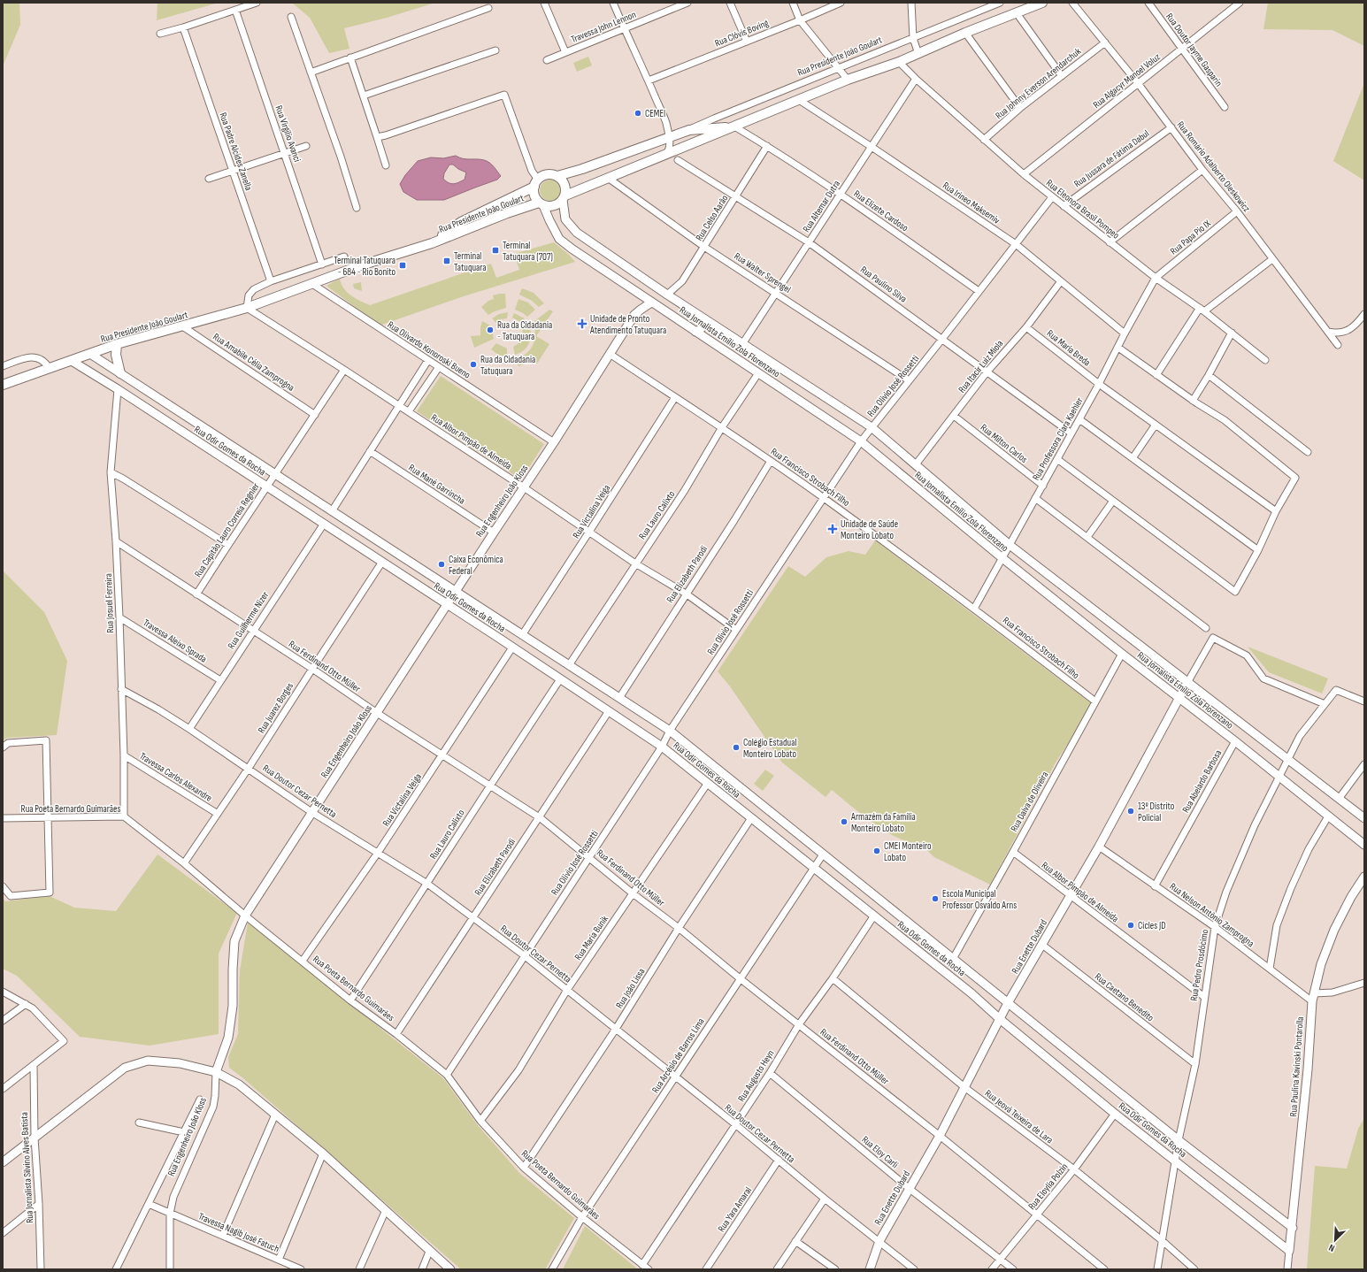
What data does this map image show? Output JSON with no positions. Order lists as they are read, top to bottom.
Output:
{
  "streets": {
    "main road": ["Rua Presidente João Goulart"],
    "street": [
      "Travessa John Lennon",
      "Rua Clóvis Boving",
      "Rua Doutor Jayme Gasparin",
      "Rua Algacyr Manoel Voluz",
      "Rua Johnny Everson Arendarchuk",
      "Rua Virgílio Avanci",
      "Rua Padre Alcides Zanella",
      "Rua Jussara de Fátima Dabul",
      "Rua Romário Adalberto Oleskowicz",
      "Rua Irineo Maksemiv",
      "Rua Altemar Dutra",
      "Rua Eleonora Brasil Pompeo",
      "Rua Elizete Cardoso",
      "Rua Celso Aarão",
      "Rua Papa Pio IX",
      "Rua Walter Sprengel",
      "Rua Paulino Silva",
      "Rua Jornalista Emílio Zola Florenzano",
      "Rua Maria Breda",
      "Rua Olivardo Konoroski Bueno",
      "Rua Amabile Célia Zamprogna",
      "Rua Itacir Luiz Miola",
      "Rua Olivio José Rossetti",
      "Rua Professora Clara Kaehler",
      "Rua Albor Pimpão de Almeida",
      "Rua Milton Carlos",
      "Rua Odir Gomes da Rocha",
      "Rua Francisco Strobach Filho",
      "Rua Mané Garrincha",
      "Rua Engenheiro João Kloss",
      "Rua Victalina Veiga",
      "Rua Lauro Calixto",
      "Rua Capitão Lauro Correia Regnier",
      "Rua Elizabeth Parodi",
      "Rua Josuel Ferreira",
      "Rua Guilherme Nizer",
      "Travessa Aleixo Sprada",
      "Rua Ferdinand Otto Müller",
      "Rua Juarez Borges",
      "Travessa Carlos Alexandre",
      "Rua Abelardo Barbosa",
      "Rua Doutor Cezar Pernetta",
      "Rua Dalva de Oliveira",
      "Rua Poeta Bernardo Guimarães",
      "Rua Nelson Antônio Zamprogna",
      "Rua Maria Bunik",
      "Rua Enette Dubard",
      "Rua Pedro Prosdócimo",
      "Rua João Lissa",
      "Rua Caetano Benedito",
      "Rua Arcésio de Barros Lima",
      "Rua Paulina Kavinski Pontarolla",
      "Rua Augusto Heyn",
      "Rua Jeová Teixeira de Lara",
      "Rua Eloy Carli",
      "Rua Jornalista Silvino Alves Batista",
      "Rua Eloylia Polzin",
      "Rua Yara Amaral",
      "Travessa Nagib José Fatuch"
    ]
  },
  "crossings": [
    ["Rua Doutor Jayme Gasparin", "Rua Algacyr Manoel Voluz"],
    ["Rua Presidente João Goulart", "Rua Irineo Maksemiv"],
    ["Rua Presidente João Goulart", "Rua Eleonora Brasil Pompeo"],
    ["Rua Presidente João Goulart", "Rua Elizete Cardoso"],
    ["Rua Presidente João Goulart", "Rua Walter Sprengel"],
    ["Rua Presidente João Goulart", "Rua Jornalista Emílio Zola Florenzano"],
    ["Rua Presidente João Goulart", "Rua Olivardo Konoroski Bueno"],
    ["Rua Presidente João Goulart", "Rua Amabile Célia Zamprogna"],
    ["Rua Presidente João Goulart", "Rua Albor Pimpão de Almeida"],
    ["Rua Presidente João Goulart", "Rua Odir Gomes da Rocha"],
    ["Rua Algacyr Manoel Voluz", "Rua Romário Adalberto Oleskowicz"],
    ["Rua Algacyr Manoel Voluz", "Rua Eleonora Brasil Pompeo"],
    ["Rua Johnny Everson Arendarchuk", "Rua Romário Adalberto Oleskowicz"],
    ["Rua Johnny Everson Arendarchuk", "Rua Eleonora Brasil Pompeo"],
    ["Rua Jussara de Fátima Dabul", "Rua Romário Adalberto Oleskowicz"],
    ["Rua Jussara de Fátima Dabul", "Rua Eleonora Brasil Pompeo"],
    ["Rua Romário Adalberto Oleskowicz", "Rua Papa Pio IX"],
    ["Rua Irineo Maksemiv", "Rua Altemar Dutra"],
    ["Rua Irineo Maksemiv", "Rua Itacir Luiz Miola"],
    ["Rua Irineo Maksemiv", "Rua Olivio José Rossetti"],
    ["Rua Irineo Maksemiv", "Rua Professora Clara Kaehler"],
    ["Rua Altemar Dutra", "Rua Eleonora Brasil Pompeo"],
    ["Rua Altemar Dutra", "Rua Elizete Cardoso"],
    ["Rua Altemar Dutra", "Rua Walter Sprengel"],
    ["Rua Altemar Dutra", "Rua Paulino Silva"],
    ["Rua Altemar Dutra", "Rua Jornalista Emílio Zola Florenzano"],
    ["Rua Eleonora Brasil Pompeo", "Rua Papa Pio IX"],
    ["Rua Eleonora Brasil Pompeo", "Rua Olivio José Rossetti"],
    ["Rua Eleonora Brasil Pompeo", "Rua Professora Clara Kaehler"],
    ["Rua Elizete Cardoso", "Rua Celso Aarão"],
    ["Rua Elizete Cardoso", "Rua Olivio José Rossetti"],
    ["Rua Celso Aarão", "Rua Walter Sprengel"],
    ["Rua Celso Aarão", "Rua Paulino Silva"],
    ["Rua Celso Aarão", "Rua Jornalista Emílio Zola Florenzano"],
    ["Rua Papa Pio IX", "Rua Professora Clara Kaehler"],
    ["Rua Walter Sprengel", "Rua Olivio José Rossetti"],
    ["Rua Paulino Silva", "Rua Itacir Luiz Miola"],
    ["Rua Paulino Silva", "Rua Olivio José Rossetti"],
    ["Rua Paulino Silva", "Rua Professora Clara Kaehler"],
    ["Rua Jornalista Emílio Zola Florenzano", "Rua Itacir Luiz Miola"],
    ["Rua Jornalista Emílio Zola Florenzano", "Rua Olivio José Rossetti"],
    ["Rua Jornalista Emílio Zola Florenzano", "Rua Professora Clara Kaehler"],
    ["Rua Jornalista Emílio Zola Florenzano", "Rua Engenheiro João Kloss"],
    ["Rua Jornalista Emílio Zola Florenzano", "Rua Lauro Calixto"],
    ["Rua Jornalista Emílio Zola Florenzano", "Rua Abelardo Barbosa"],
    ["Rua Jornalista Emílio Zola Florenzano", "Rua Dalva de Oliveira"],
    ["Rua Jornalista Emílio Zola Florenzano", "Rua Enette Dubard"],
    ["Rua Jornalista Emílio Zola Florenzano", "Rua Pedro Prosdócimo"],
    ["Rua Maria Breda", "Rua Itacir Luiz Miola"],
    ["Rua Maria Breda", "Rua Professora Clara Kaehler"],
    ["Rua Olivardo Konoroski Bueno", "Rua Engenheiro João Kloss"],
    ["Rua Amabile Célia Zamprogna", "Rua Capitão Lauro Correia Regnier"],
    ["Rua Itacir Luiz Miola", "Rua Milton Carlos"],
    ["Rua Olivio José Rossetti", "Rua Albor Pimpão de Almeida"],
    ["Rua Olivio José Rossetti", "Rua Odir Gomes da Rocha"],
    ["Rua Olivio José Rossetti", "Rua Francisco Strobach Filho"],
    ["Rua Olivio José Rossetti", "Rua Ferdinand Otto Müller"],
    ["Rua Olivio José Rossetti", "Rua Doutor Cezar Pernetta"],
    ["Rua Olivio José Rossetti", "Rua Poeta Bernardo Guimarães"],
    ["Rua Professora Clara Kaehler", "Rua Milton Carlos"],
    ["Rua Professora Clara Kaehler", "Rua Francisco Strobach Filho"],
    ["Rua Albor Pimpão de Almeida", "Rua Engenheiro João Kloss"],
    ["Rua Albor Pimpão de Almeida", "Rua Victalina Veiga"],
    ["Rua Albor Pimpão de Almeida", "Rua Lauro Calixto"],
    ["Rua Albor Pimpão de Almeida", "Rua Capitão Lauro Correia Regnier"],
    ["Rua Albor Pimpão de Almeida", "Rua Elizabeth Parodi"],
    ["Rua Albor Pimpão de Almeida", "Rua Dalva de Oliveira"],
    ["Rua Albor Pimpão de Almeida", "Rua Enette Dubard"],
    ["Rua Albor Pimpão de Almeida", "Rua Pedro Prosdócimo"],
    ["Rua Odir Gomes da Rocha", "Rua Engenheiro João Kloss"],
    ["Rua Odir Gomes da Rocha", "Rua Victalina Veiga"],
    ["Rua Odir Gomes da Rocha", "Rua Lauro Calixto"],
    ["Rua Odir Gomes da Rocha", "Rua Capitão Lauro Correia Regnier"],
    ["Rua Odir Gomes da Rocha", "Rua Elizabeth Parodi"],
    ["Rua Odir Gomes da Rocha", "Rua Josuel Ferreira"],
    ["Rua Odir Gomes da Rocha", "Rua Guilherme Nizer"],
    ["Rua Odir Gomes da Rocha", "Rua Juarez Borges"],
    ["Rua Odir Gomes da Rocha", "Rua Dalva de Oliveira"],
    ["Rua Odir Gomes da Rocha", "Rua Maria Bunik"],
    ["Rua Odir Gomes da Rocha", "Rua Enette Dubard"],
    ["Rua Odir Gomes da Rocha", "Rua Pedro Prosdócimo"],
    ["Rua Odir Gomes da Rocha", "Rua João Lissa"],
    ["Rua Odir Gomes da Rocha", "Rua Arcésio de Barros Lima"],
    ["Rua Odir Gomes da Rocha", "Rua Paulina Kavinski Pontarolla"],
    ["Rua Odir Gomes da Rocha", "Rua Augusto Heyn"],
    ["Rua Odir Gomes da Rocha", "Rua Eloylia Polzin"],
    ["Rua Francisco Strobach Filho", "Rua Engenheiro João Kloss"],
    ["Rua Francisco Strobach Filho", "Rua Victalina Veiga"],
    ["Rua Francisco Strobach Filho", "Rua Lauro Calixto"],
    ["Rua Francisco Strobach Filho", "Rua Elizabeth Parodi"],
    ["Rua Francisco Strobach Filho", "Rua Dalva de Oliveira"],
    ["Rua Mané Garrincha", "Rua Engenheiro João Kloss"],
    ["Rua Engenheiro João Kloss", "Rua Ferdinand Otto Müller"],
    ["Rua Engenheiro João Kloss", "Rua Doutor Cezar Pernetta"],
    ["Rua Engenheiro João Kloss", "Rua Poeta Bernardo Guimarães"],
    ["Rua Engenheiro João Kloss", "Travessa Nagib José Fatuch"],
    ["Rua Victalina Veiga", "Rua Ferdinand Otto Müller"],
    ["Rua Victalina Veiga", "Rua Doutor Cezar Pernetta"],
    ["Rua Victalina Veiga", "Rua Poeta Bernardo Guimarães"],
    ["Rua Lauro Calixto", "Rua Ferdinand Otto Müller"],
    ["Rua Lauro Calixto", "Rua Doutor Cezar Pernetta"],
    ["Rua Lauro Calixto", "Rua Poeta Bernardo Guimarães"],
    ["Rua Capitão Lauro Correia Regnier", "Rua Ferdinand Otto Müller"],
    ["Rua Elizabeth Parodi", "Rua Ferdinand Otto Müller"],
    ["Rua Elizabeth Parodi", "Rua Doutor Cezar Pernetta"],
    ["Rua Elizabeth Parodi", "Rua Poeta Bernardo Guimarães"],
    ["Rua Josuel Ferreira", "Travessa Aleixo Sprada"],
    ["Rua Josuel Ferreira", "Rua Ferdinand Otto Müller"],
    ["Rua Josuel Ferreira", "Travessa Carlos Alexandre"],
    ["Rua Josuel Ferreira", "Rua Doutor Cezar Pernetta"],
    ["Rua Josuel Ferreira", "Rua Poeta Bernardo Guimarães"],
    ["Rua Guilherme Nizer", "Travessa Aleixo Sprada"],
    ["Rua Guilherme Nizer", "Rua Ferdinand Otto Müller"],
    ["Rua Guilherme Nizer", "Rua Doutor Cezar Pernetta"],
    ["Rua Ferdinand Otto Müller", "Rua Juarez Borges"],
    ["Rua Ferdinand Otto Müller", "Rua Maria Bunik"],
    ["Rua Ferdinand Otto Müller", "Rua Enette Dubard"],
    ["Rua Ferdinand Otto Müller", "Rua João Lissa"],
    ["Rua Ferdinand Otto Müller", "Rua Arcésio de Barros Lima"],
    ["Rua Ferdinand Otto Müller", "Rua Augusto Heyn"],
    ["Rua Ferdinand Otto Müller", "Rua Eloylia Polzin"],
    ["Rua Juarez Borges", "Travessa Carlos Alexandre"],
    ["Rua Juarez Borges", "Rua Doutor Cezar Pernetta"],
    ["Rua Juarez Borges", "Rua Poeta Bernardo Guimarães"],
    ["Rua Abelardo Barbosa", "Rua Nelson Antônio Zamprogna"],
    ["Rua Doutor Cezar Pernetta", "Rua Maria Bunik"],
    ["Rua Doutor Cezar Pernetta", "Rua Enette Dubard"],
    ["Rua Doutor Cezar Pernetta", "Rua João Lissa"],
    ["Rua Doutor Cezar Pernetta", "Rua Arcésio de Barros Lima"],
    ["Rua Doutor Cezar Pernetta", "Rua Augusto Heyn"],
    ["Rua Doutor Cezar Pernetta", "Rua Yara Amaral"],
    ["Rua Poeta Bernardo Guimarães", "Rua Maria Bunik"],
    ["Rua Poeta Bernardo Guimarães", "Rua João Lissa"],
    ["Rua Poeta Bernardo Guimarães", "Rua Arcésio de Barros Lima"],
    ["Rua Poeta Bernardo Guimarães", "Rua Augusto Heyn"],
    ["Rua Nelson Antônio Zamprogna", "Rua Enette Dubard"],
    ["Rua Nelson Antônio Zamprogna", "Rua Pedro Prosdócimo"],
    ["Rua Nelson Antônio Zamprogna", "Rua Paulina Kavinski Pontarolla"],
    ["Rua Enette Dubard", "Rua Pedro Prosdócimo"],
    ["Rua Enette Dubard", "Rua Caetano Benedito"],
    ["Rua Enette Dubard", "Rua Jeová Teixeira de Lara"],
    ["Rua Enette Dubard", "Rua Eloy Carli"],
    ["Rua Pedro Prosdócimo", "Rua Caetano Benedito"],
    ["Rua Pedro Prosdócimo", "Rua Jeová Teixeira de Lara"],
    ["Rua Augusto Heyn", "Rua Jeová Teixeira de Lara"],
    ["Rua Augusto Heyn", "Rua Eloy Carli"],
    ["Rua Jeová Teixeira de Lara", "Rua Eloylia Polzin"],
    ["Rua Eloy Carli", "Rua Eloylia Polzin"]
  ],
  "places": {
    "other": [
      "CEMEI",
      "Rua da Cidadania - Tatuquara",
      "Rua da Cidadania Tatuquara",
      "Caixa Econômica Federal",
      "Colégio Estadual Monteiro Lobato",
      "13º Distrito Policial",
      "Armazém da Família Monteiro Lobato",
      "CMEI Monteiro Lobato",
      "Escola Municipal Professor Osvaldo Arns",
      "Cicles JD"
    ],
    "transit": ["Terminal Tatuquara (707)", "Terminal Tatuquara", "Terminal Tatuquara - 684 - Rio Bonito"],
    "health": ["Unidade de Pronto Atendimento Tatuquara", "Unidade de Saúde Monteiro Lobato"]
  },
  "north": "bottom left"
}
